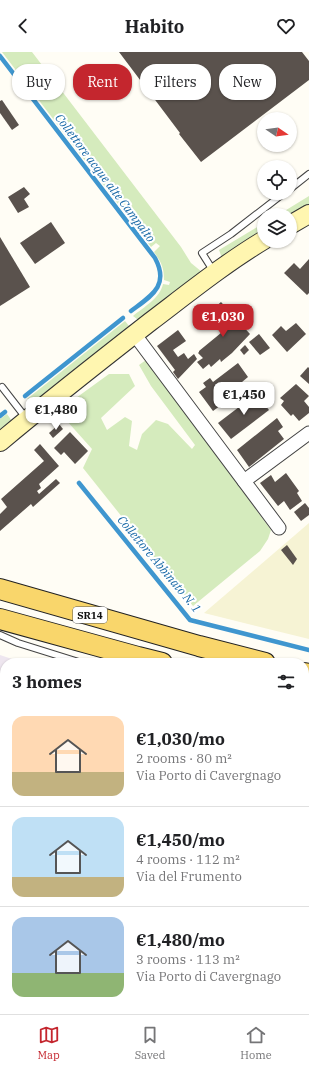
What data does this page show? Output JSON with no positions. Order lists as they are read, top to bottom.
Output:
{
  "streets": {
    "main road": ["SR14"]
  },
  "water": ["Collettore acque alte Campalto", "Collettore Abbinato N. 1"],
  "north": "right",
  "page": {
    "header": "Habito",
    "chip": [
      "Buy",
      "Rent",
      "Filters",
      "New"
    ],
    "price": ["€1,030", "€1,450", "€1,480"],
    "heading": "3 homes",
    "list": [
      {
        "name": "€1,030/mo",
        "note": "2 rooms · 80 m² · Via Porto di Cavergnago"
      },
      {
        "name": "€1,450/mo",
        "note": "4 rooms · 112 m² · Via del Frumento"
      },
      {
        "name": "€1,480/mo",
        "note": "3 rooms · 113 m² · Via Porto di Cavergnago"
      }
    ],
    "tabs": ["Map", "Saved", "Home"]
  }
}
